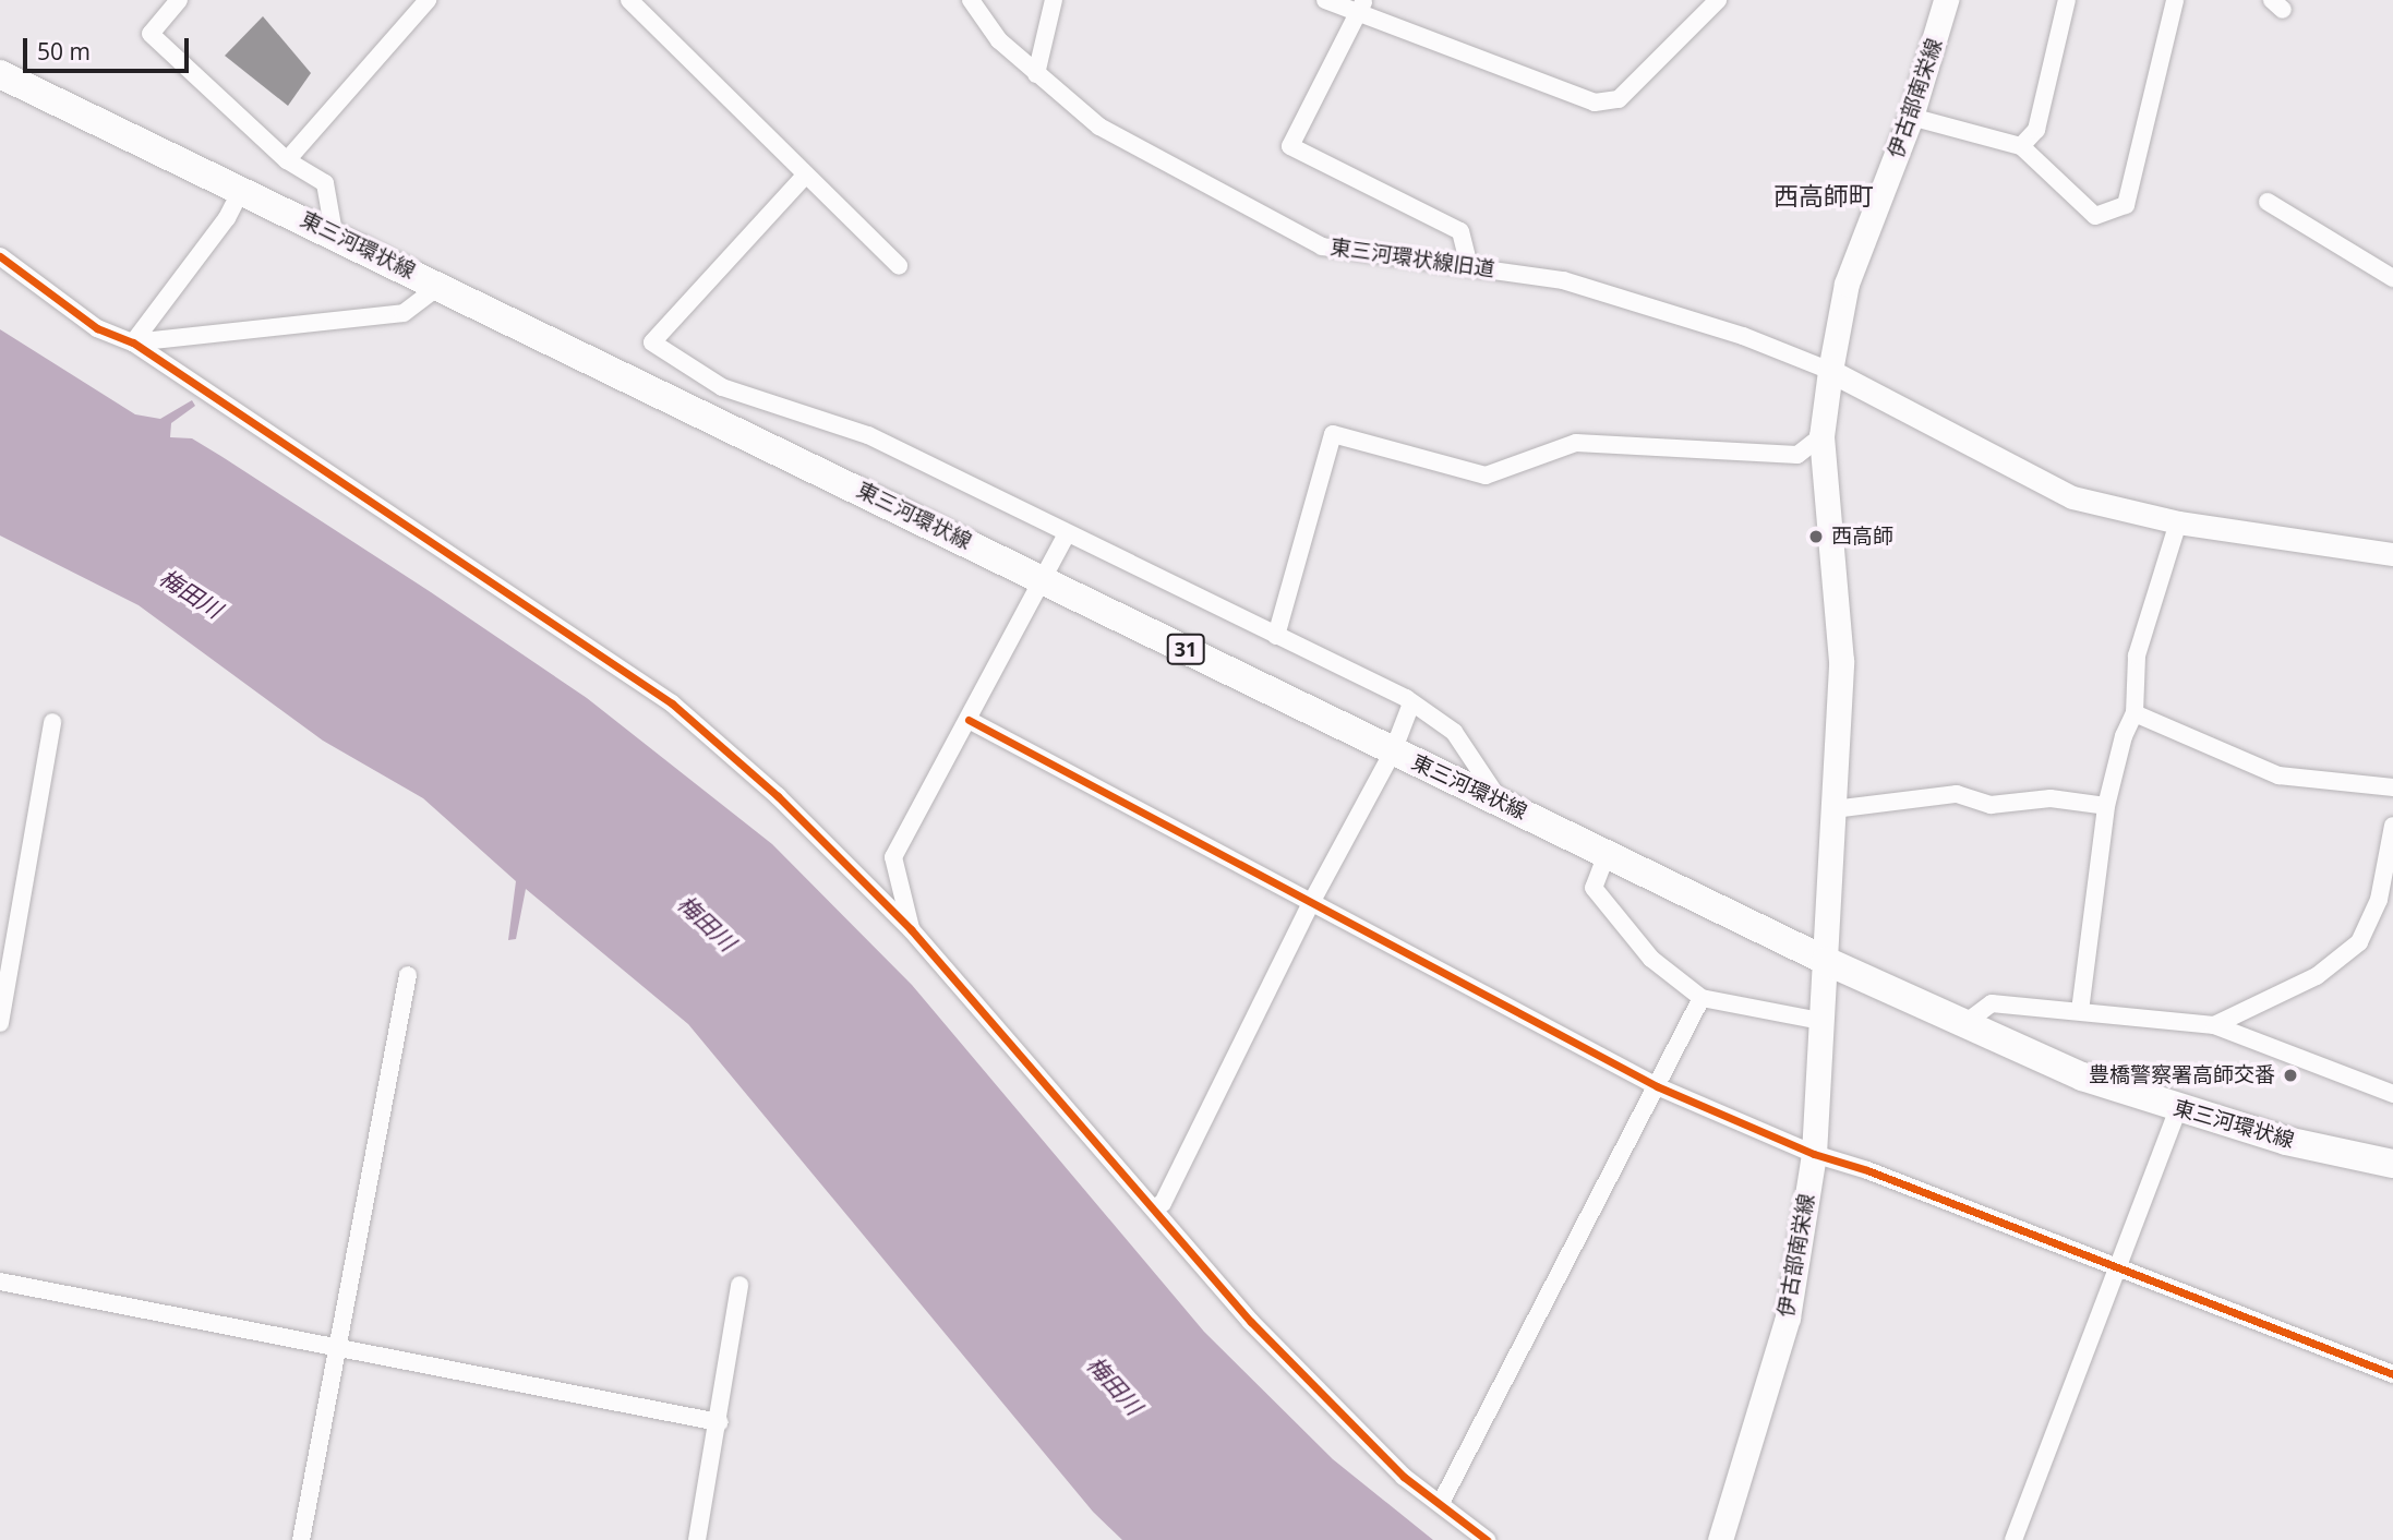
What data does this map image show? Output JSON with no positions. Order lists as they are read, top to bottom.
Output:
{
  "streets": {
    "main road": ["伊古部南栄線", "東三河環状線", "31"],
    "street": ["東三河環状線旧道"]
  },
  "crossings": [
    ["伊古部南栄線", "東三河環状線"],
    ["伊古部南栄線", "東三河環状線旧道"]
  ],
  "districts": ["西高師町"],
  "water": ["梅田川"],
  "places": ["西高師", "豊橋警察署高師交番"],
  "scale_bar": "50 m"
}
